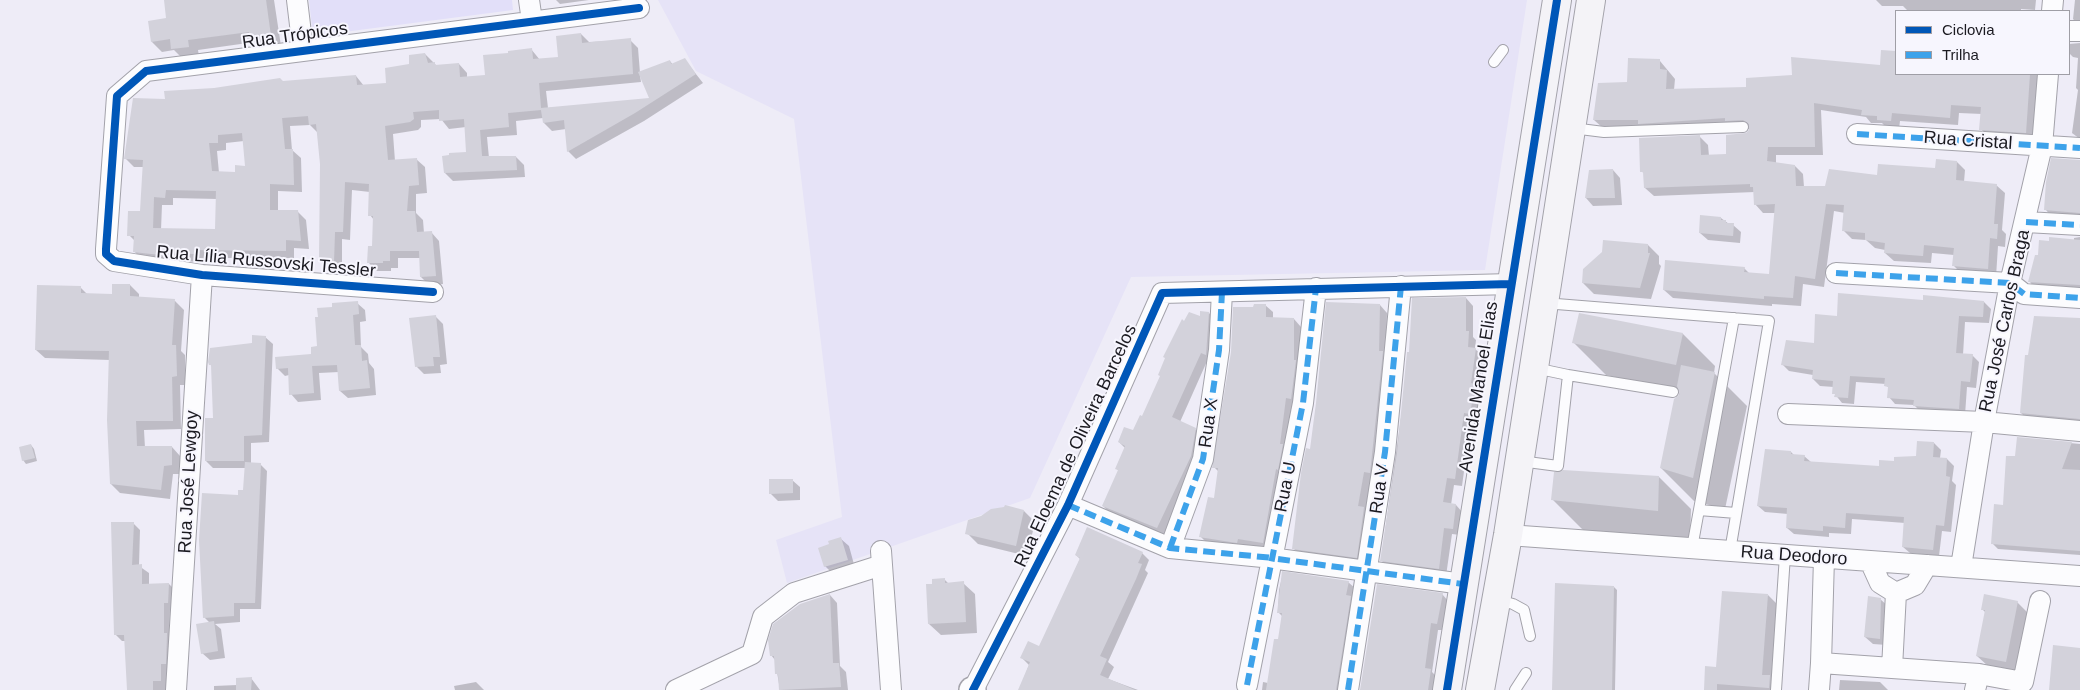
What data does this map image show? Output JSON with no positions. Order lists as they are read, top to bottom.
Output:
{
  "streets": {
    "main road": ["Avenida Manoel Elias"],
    "street": [
      "Rua Trópicos",
      "Rua Cristal",
      "Rua Lília Russovski Tessler",
      "Rua José Carlos Braga",
      "Rua X",
      "Rua Eloema de Oliveira Barcelos",
      "Rua José Lewgoy",
      "Rua U",
      "Rua V",
      "Rua Deodoro"
    ]
  },
  "crossings": [
    ["Rua Trópicos", "Rua Lília Russovski Tessler"],
    ["Rua Cristal", "Rua José Carlos Braga"],
    ["Rua Lília Russovski Tessler", "Rua José Lewgoy"],
    ["Rua José Carlos Braga", "Rua Deodoro"],
    ["Rua X", "Rua Eloema de Oliveira Barcelos"]
  ],
  "legend": ["Ciclovia", "Trilha"]
}
